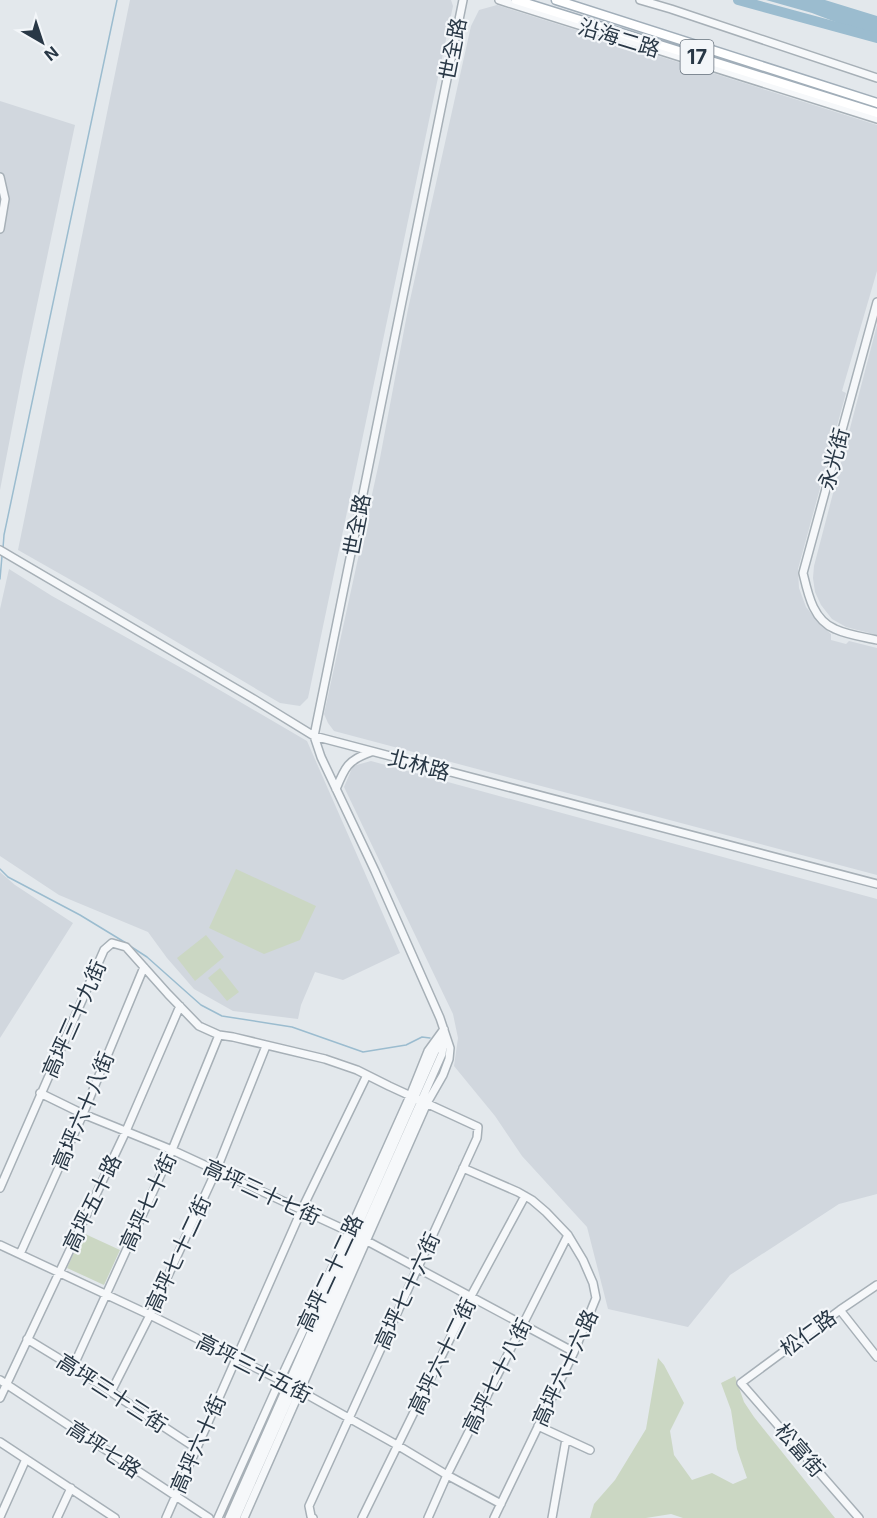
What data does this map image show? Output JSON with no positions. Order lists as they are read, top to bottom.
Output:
{
  "streets": {
    "main road": ["沿海二路", "17"],
    "street": [
      "世全路",
      "永光街",
      "北林路",
      "高坪三十九街",
      "高坪六十八街",
      "高坪三十七街",
      "高坪七十街",
      "高坪五十路",
      "高坪七十二街",
      "高坪二十二路",
      "高坪七十六街",
      "松仁路",
      "高坪六十二街",
      "高坪三十五街",
      "高坪六十六路",
      "高坪七十八街",
      "高坪三十三街",
      "高坪六十街",
      "高坪七路",
      "松富街"
    ]
  },
  "crossings": [
    ["世全路", "北林路"],
    ["高坪三十九街", "高坪六十八街"],
    ["高坪三十九街", "高坪三十七街"],
    ["高坪三十九街", "高坪七十街"],
    ["高坪三十九街", "高坪五十路"],
    ["高坪三十九街", "高坪七十二街"],
    ["高坪三十九街", "高坪二十二路"],
    ["高坪三十九街", "高坪七十六街"],
    ["高坪三十九街", "高坪六十街"],
    ["高坪六十八街", "高坪三十七街"],
    ["高坪六十八街", "高坪三十五街"],
    ["高坪三十七街", "高坪七十街"],
    ["高坪三十七街", "高坪五十路"],
    ["高坪三十七街", "高坪七十二街"],
    ["高坪三十七街", "高坪二十二路"],
    ["高坪三十七街", "高坪七十六街"],
    ["高坪三十七街", "高坪六十二街"],
    ["高坪三十七街", "高坪六十六路"],
    ["高坪三十七街", "高坪七十八街"],
    ["高坪三十七街", "高坪六十街"],
    ["高坪七十街", "高坪三十五街"],
    ["高坪七十街", "高坪三十三街"],
    ["高坪五十路", "高坪三十五街"],
    ["高坪五十路", "高坪三十三街"],
    ["高坪五十路", "高坪七路"],
    ["高坪七十二街", "高坪三十五街"],
    ["高坪七十二街", "高坪三十三街"],
    ["高坪二十二路", "高坪七十六街"],
    ["高坪二十二路", "高坪三十五街"],
    ["高坪七十六街", "高坪三十五街"],
    ["高坪七十六街", "高坪六十六路"],
    ["松仁路", "松富街"],
    ["高坪六十二街", "高坪三十五街"],
    ["高坪六十二街", "高坪六十六路"],
    ["高坪三十五街", "高坪六十六路"],
    ["高坪三十五街", "高坪七十八街"],
    ["高坪三十五街", "高坪六十街"],
    ["高坪六十六路", "高坪七十八街"],
    ["高坪三十三街", "高坪六十街"],
    ["高坪六十街", "高坪七路"]
  ],
  "north": "bottom right"
}
